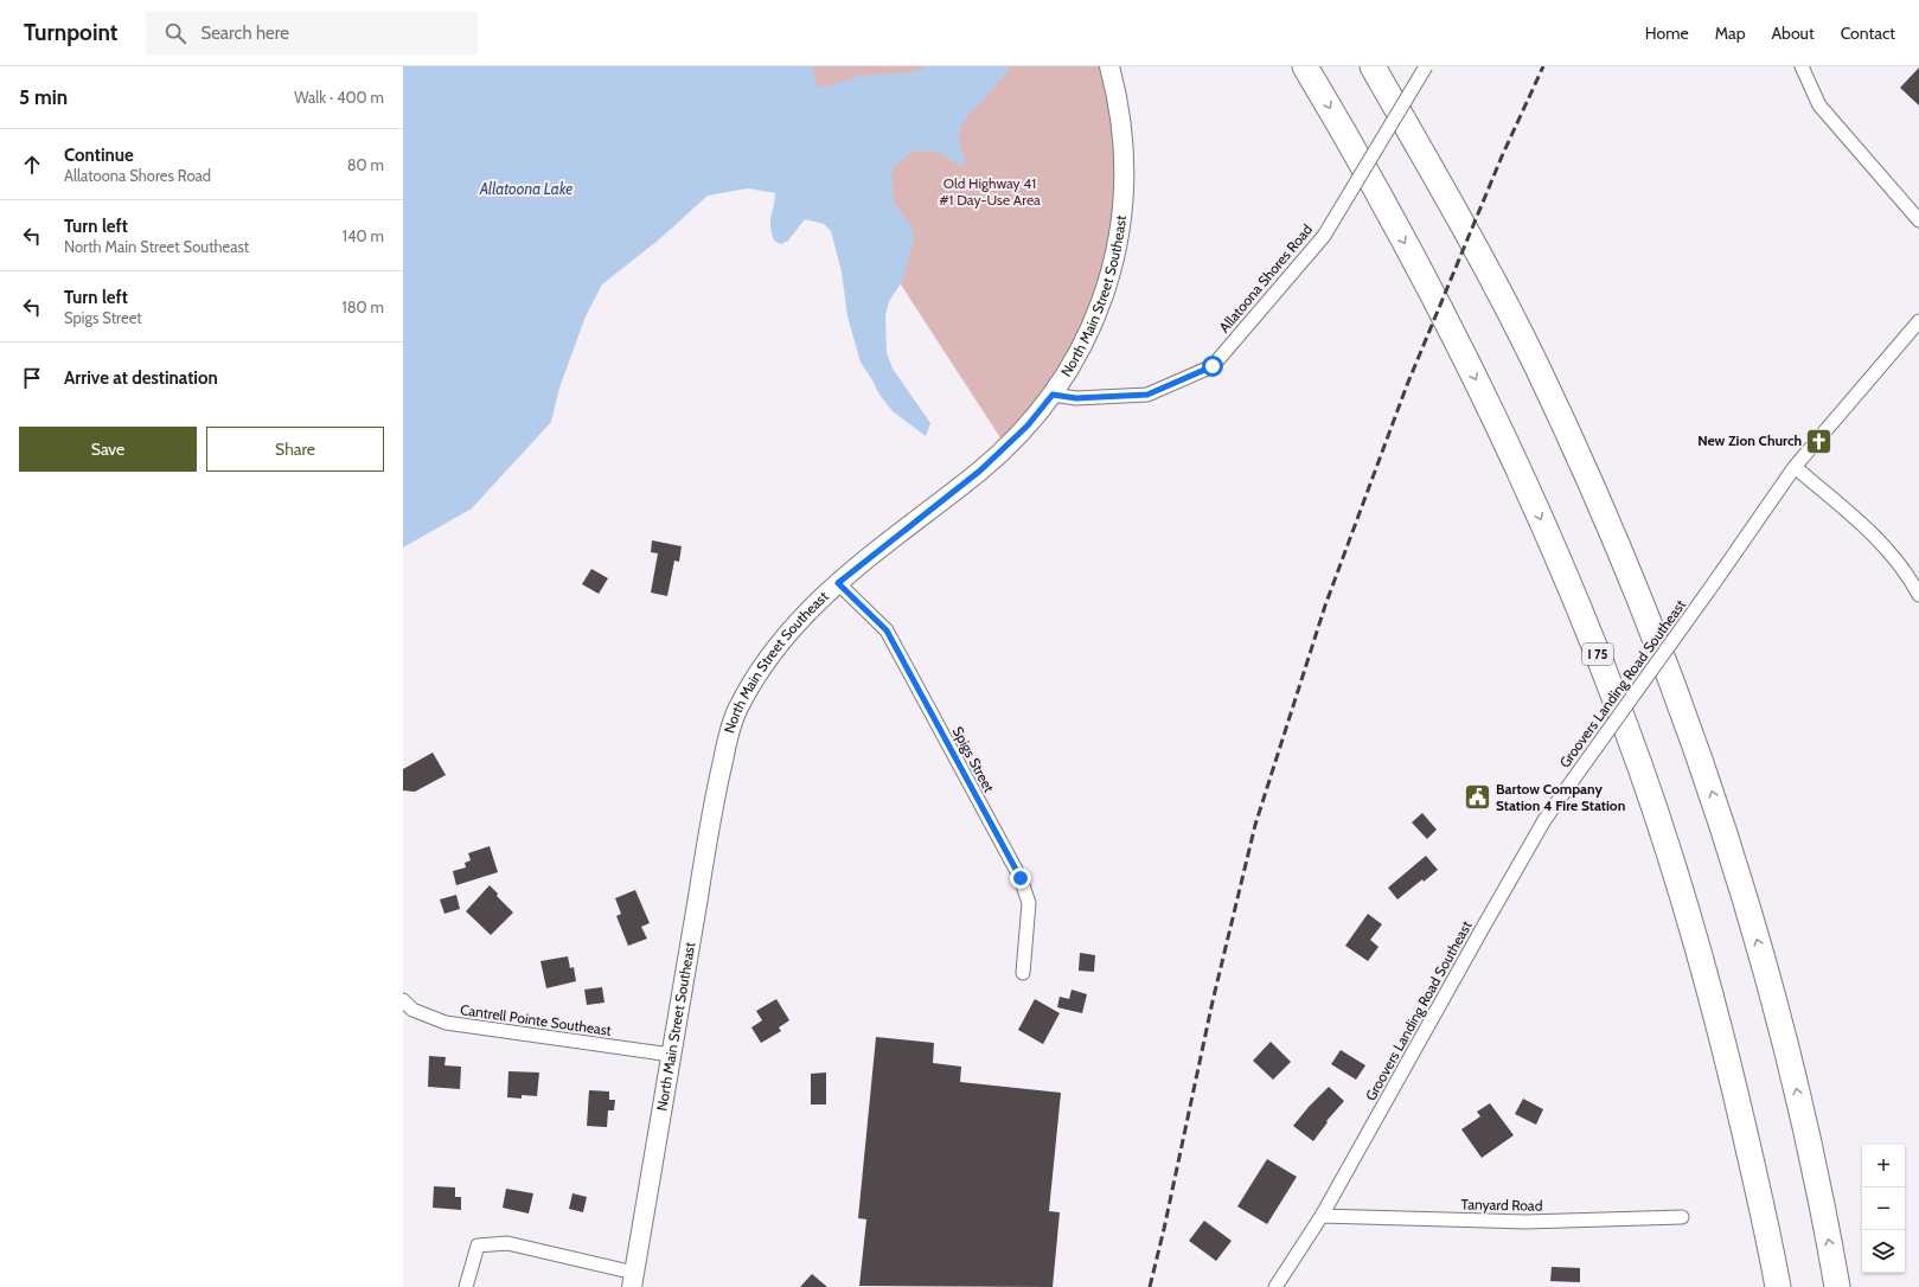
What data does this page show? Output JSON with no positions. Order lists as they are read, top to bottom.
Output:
{
  "streets": {
    "highway": ["I 75"],
    "street": [
      "Allatoona Shores Road",
      "North Main Street Southeast",
      "Groovers Landing Road Southeast",
      "Spigs Street",
      "Cantrell Pointe Southeast",
      "Tanyard Road"
    ]
  },
  "crossings": [
    ["Allatoona Shores Road", "North Main Street Southeast"],
    ["North Main Street Southeast", "Spigs Street"],
    ["North Main Street Southeast", "Cantrell Pointe Southeast"],
    ["Groovers Landing Road Southeast", "Tanyard Road"]
  ],
  "water": ["Allatoona Lake"],
  "parks": ["Old Highway 41 #1 Day-Use Area"],
  "places": {
    "church": ["New Zion Church"],
    "public building": ["Bartow Company Station 4 Fire Station"]
  },
  "page": {
    "header": "Turnpoint",
    "search": "Search here",
    "nav": [
      "Home",
      "Map",
      "About",
      "Contact"
    ],
    "heading": ["5 min", "Walk · 400 m"],
    "list": [
      ["Continue", "Allatoona Shores Road", "80 m"],
      ["Turn left", "North Main Street Southeast", "140 m"],
      ["Turn left", "Spigs Street", "180 m"],
      "Arrive at destination"
    ],
    "buttons": ["Save", "Share"],
    "map_buttons": ["+", "−"]
  }
}
